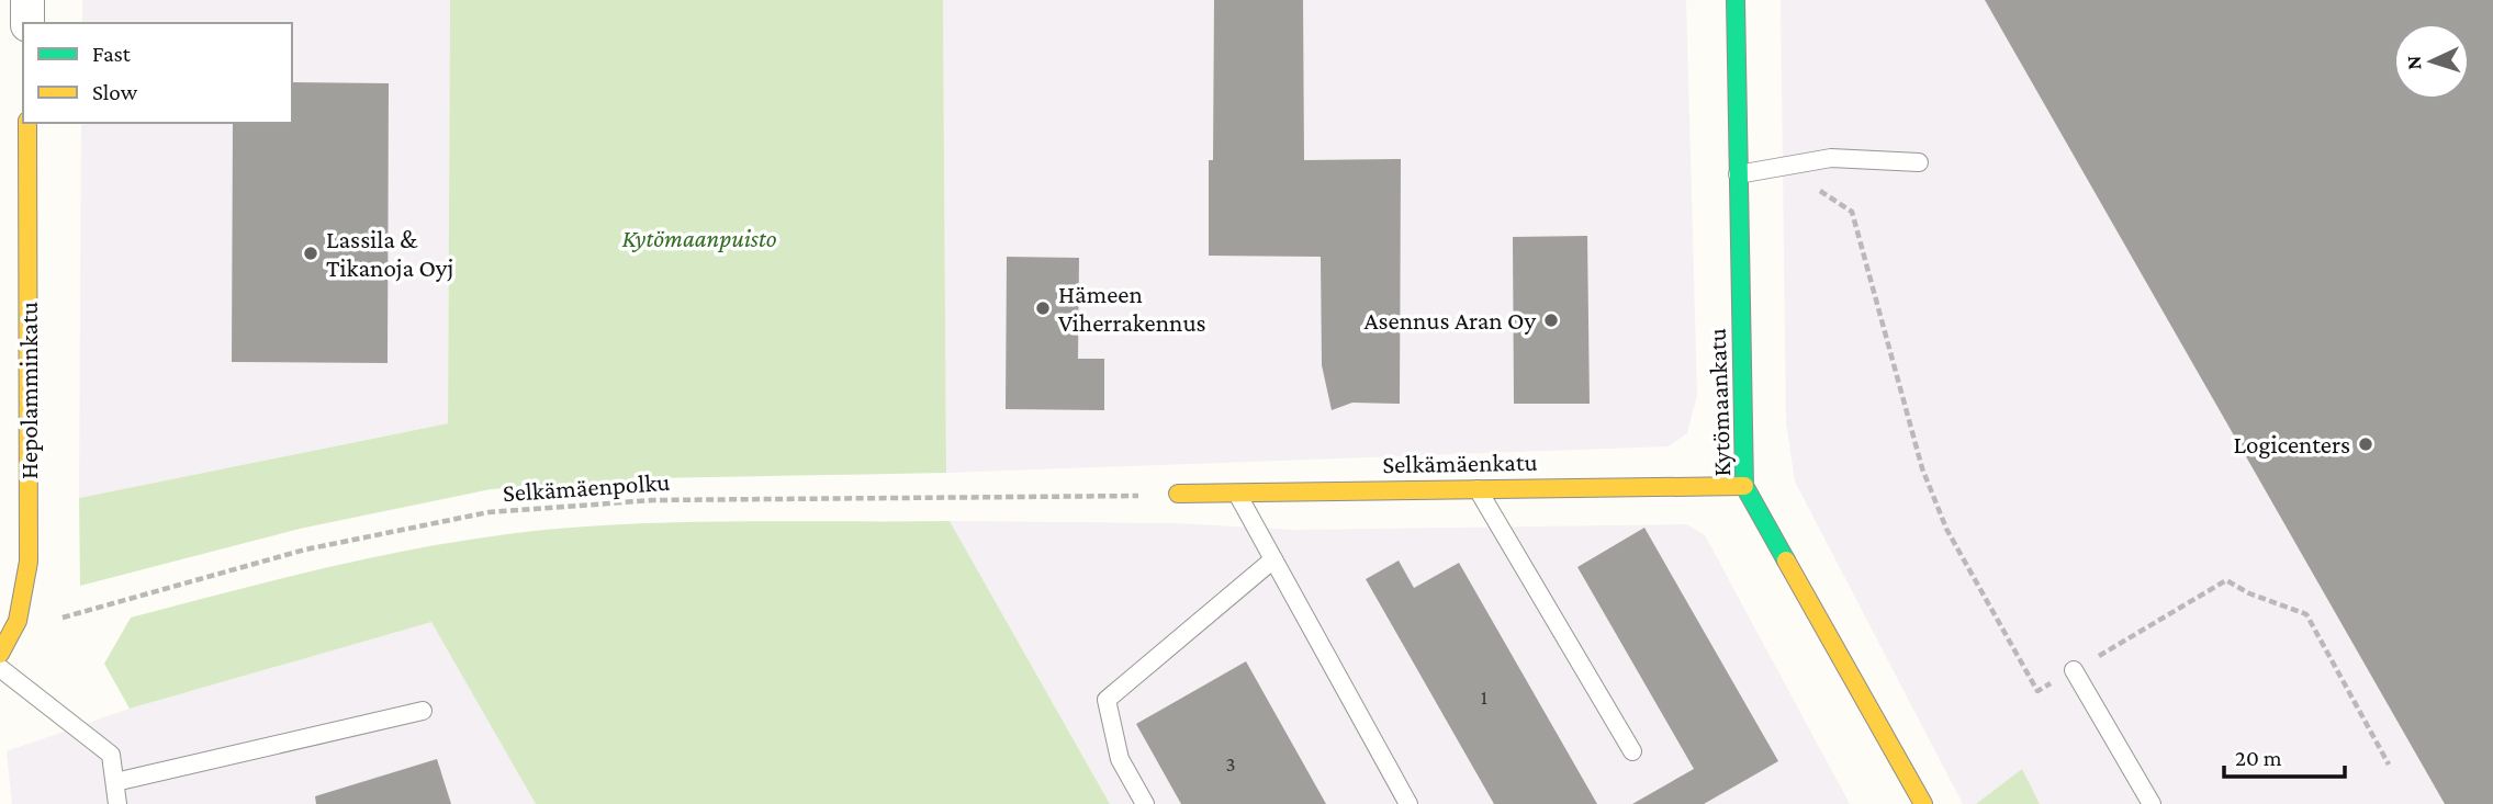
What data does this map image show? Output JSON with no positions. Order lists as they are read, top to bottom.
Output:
{
  "streets": {
    "street": ["Hepolamminkatu", "Kytömaankatu", "Selkämäenkatu"],
    "path": ["Selkämäenpolku"]
  },
  "crossings": [
    ["Hepolamminkatu", "Selkämäenpolku"],
    ["Kytömaankatu", "Selkämäenkatu"],
    ["Selkämäenkatu", "Selkämäenpolku"]
  ],
  "parks": ["Kytömaanpuisto"],
  "places": [
    "Lassila & Tikanoja Oyj",
    "Hämeen Viherrakennus",
    "Asennus Aran Oy",
    "Logicenters"
  ],
  "house_numbers": ["1", "3"],
  "legend": ["Fast", "Slow"],
  "scale_bar": "20 m",
  "north": "left"
}
